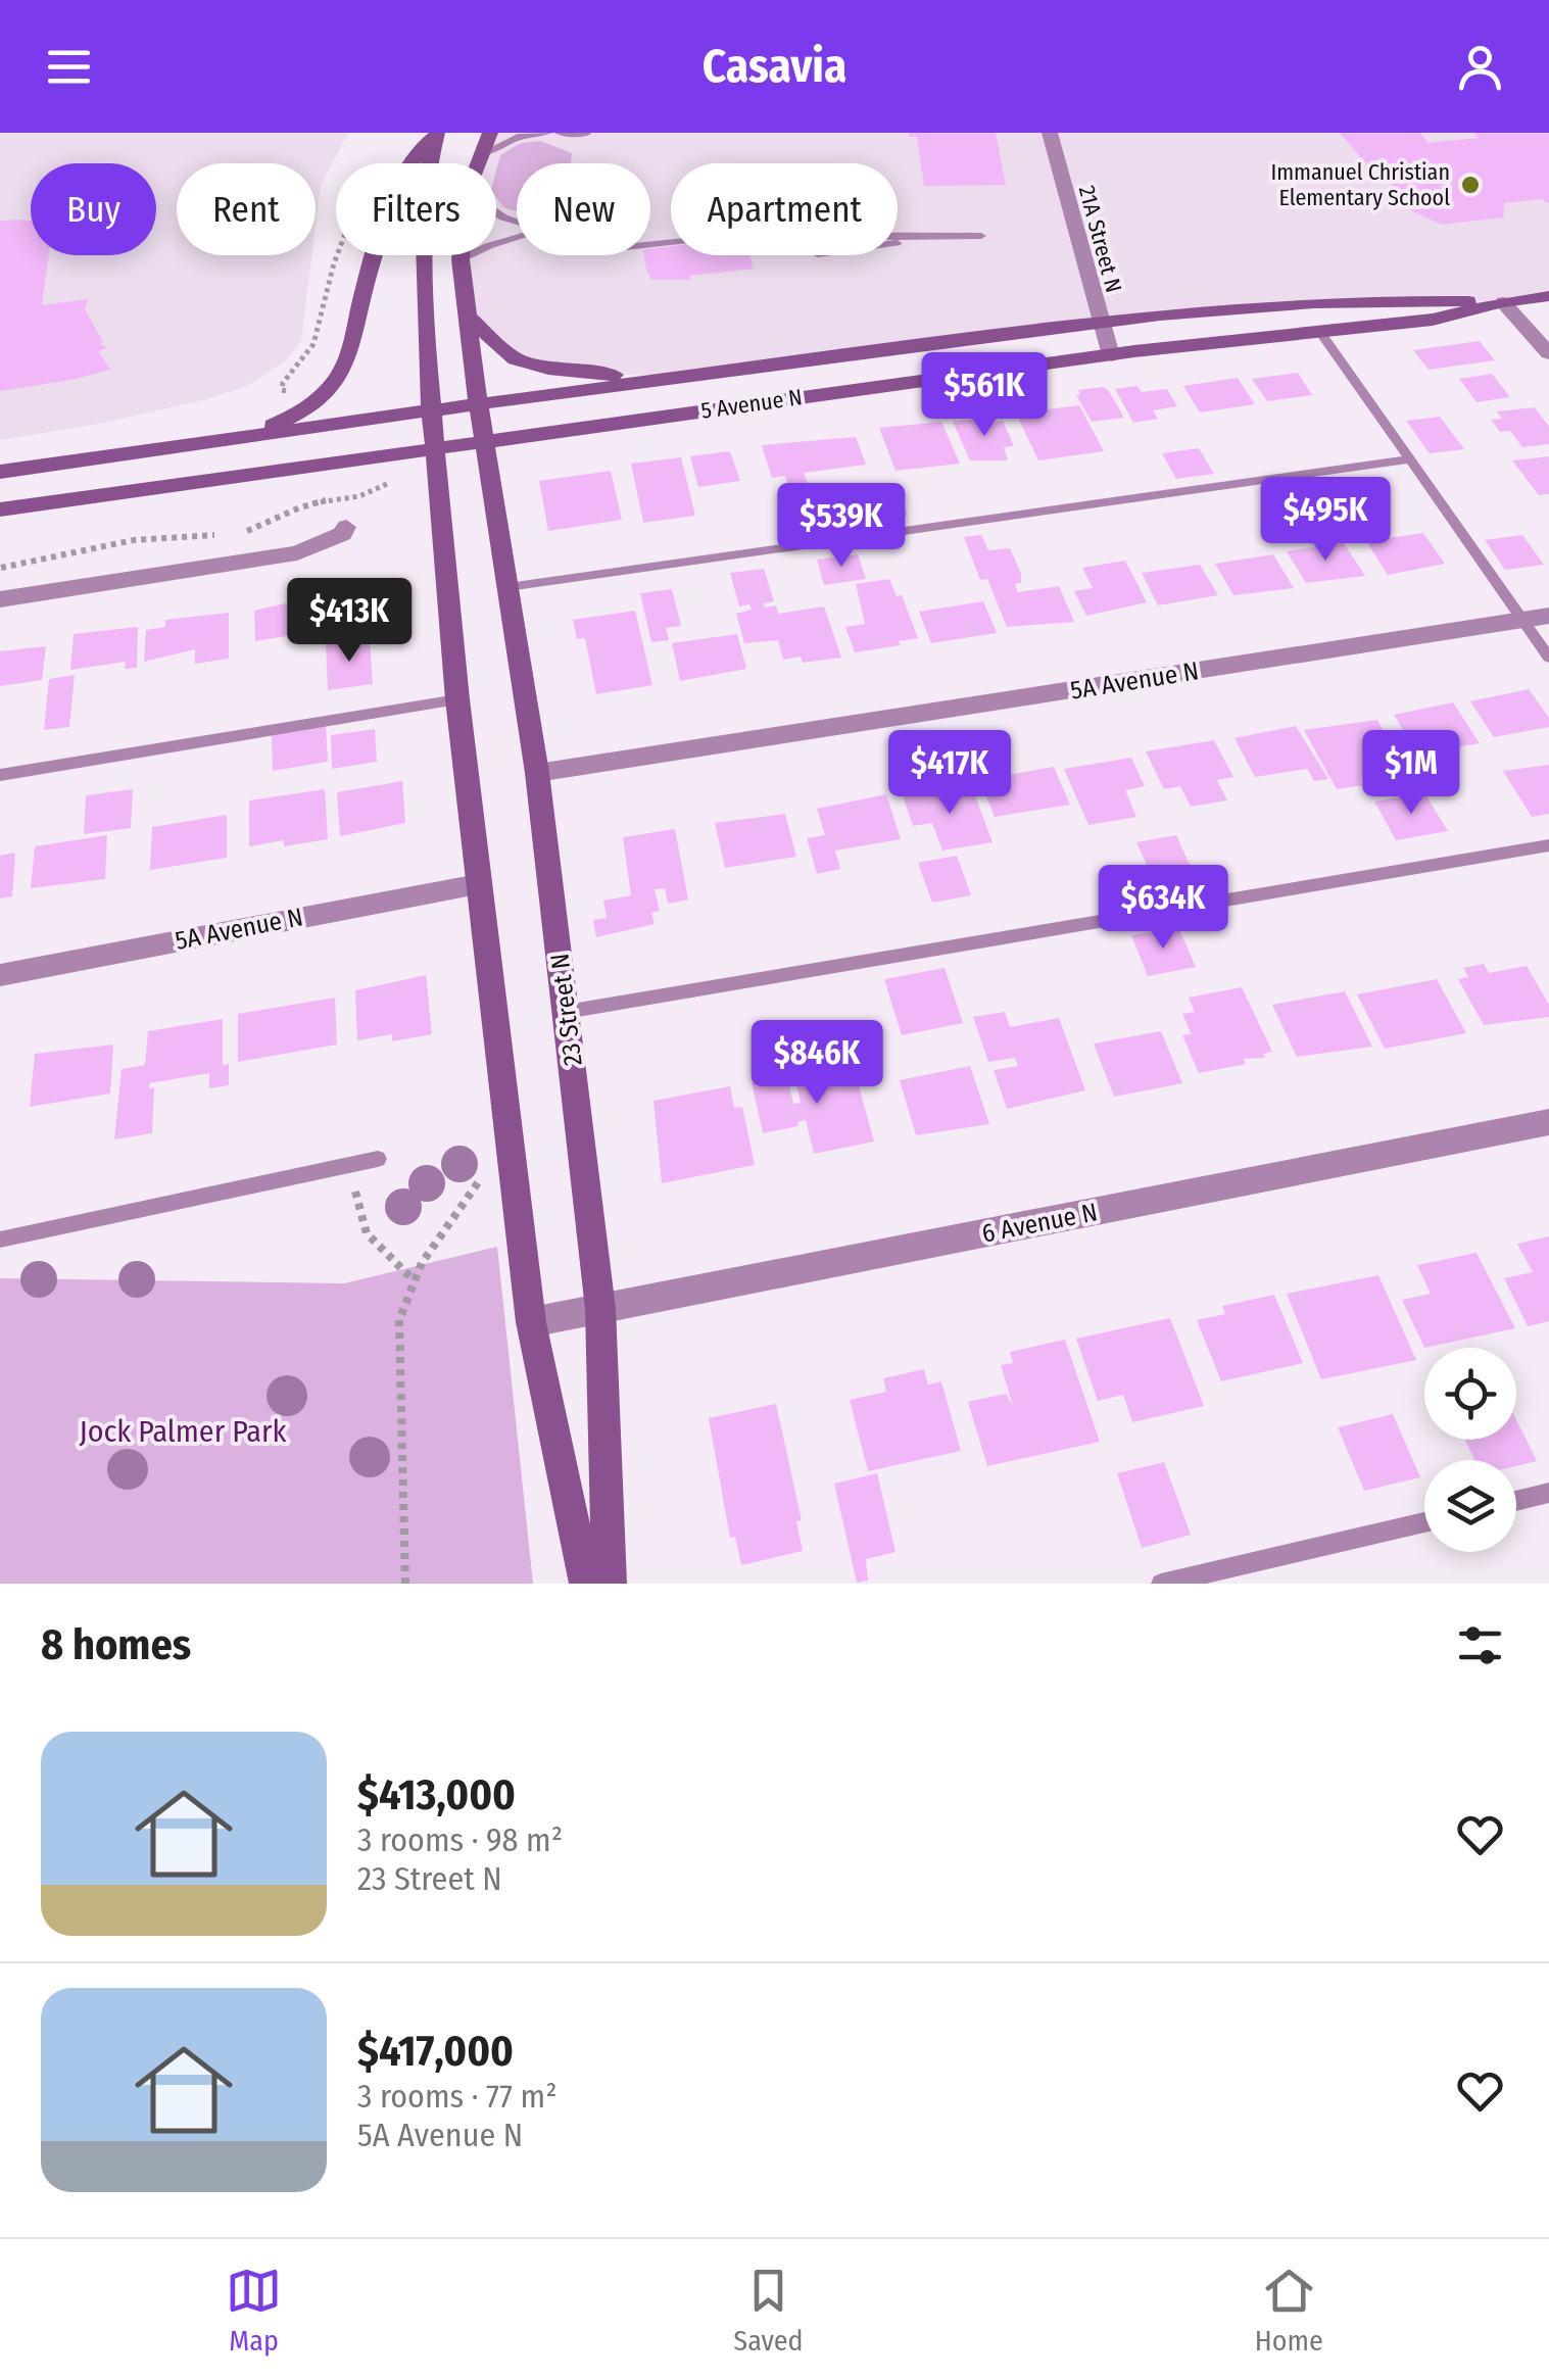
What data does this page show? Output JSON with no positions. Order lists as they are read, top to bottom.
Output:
{
  "streets": {
    "main road": ["5 Avenue N", "23 Street N"],
    "street": ["21A Street N", "5A Avenue N", "6 Avenue N"]
  },
  "crossings": [
    ["21A Street N", "5 Avenue N"],
    ["5 Avenue N", "23 Street N"],
    ["5A Avenue N", "23 Street N"],
    ["23 Street N", "6 Avenue N"]
  ],
  "parks": ["Jock Palmer Park"],
  "places": ["Immanuel Christian Elementary School"],
  "page": {
    "header": "Casavia",
    "chip": [
      "Buy",
      "Rent",
      "Filters",
      "New",
      "Apartment"
    ],
    "price": [
      "$561K",
      "$495K",
      "$539K",
      "$413K",
      "$417K",
      "$1M",
      "$634K",
      "$846K"
    ],
    "heading": "8 homes",
    "list": [
      {
        "name": "$413,000",
        "note": "3 rooms · 98 m² · 23 Street N"
      },
      {
        "name": "$417,000",
        "note": "3 rooms · 77 m² · 5A Avenue N"
      }
    ],
    "tabs": ["Map", "Saved", "Home"]
  }
}
